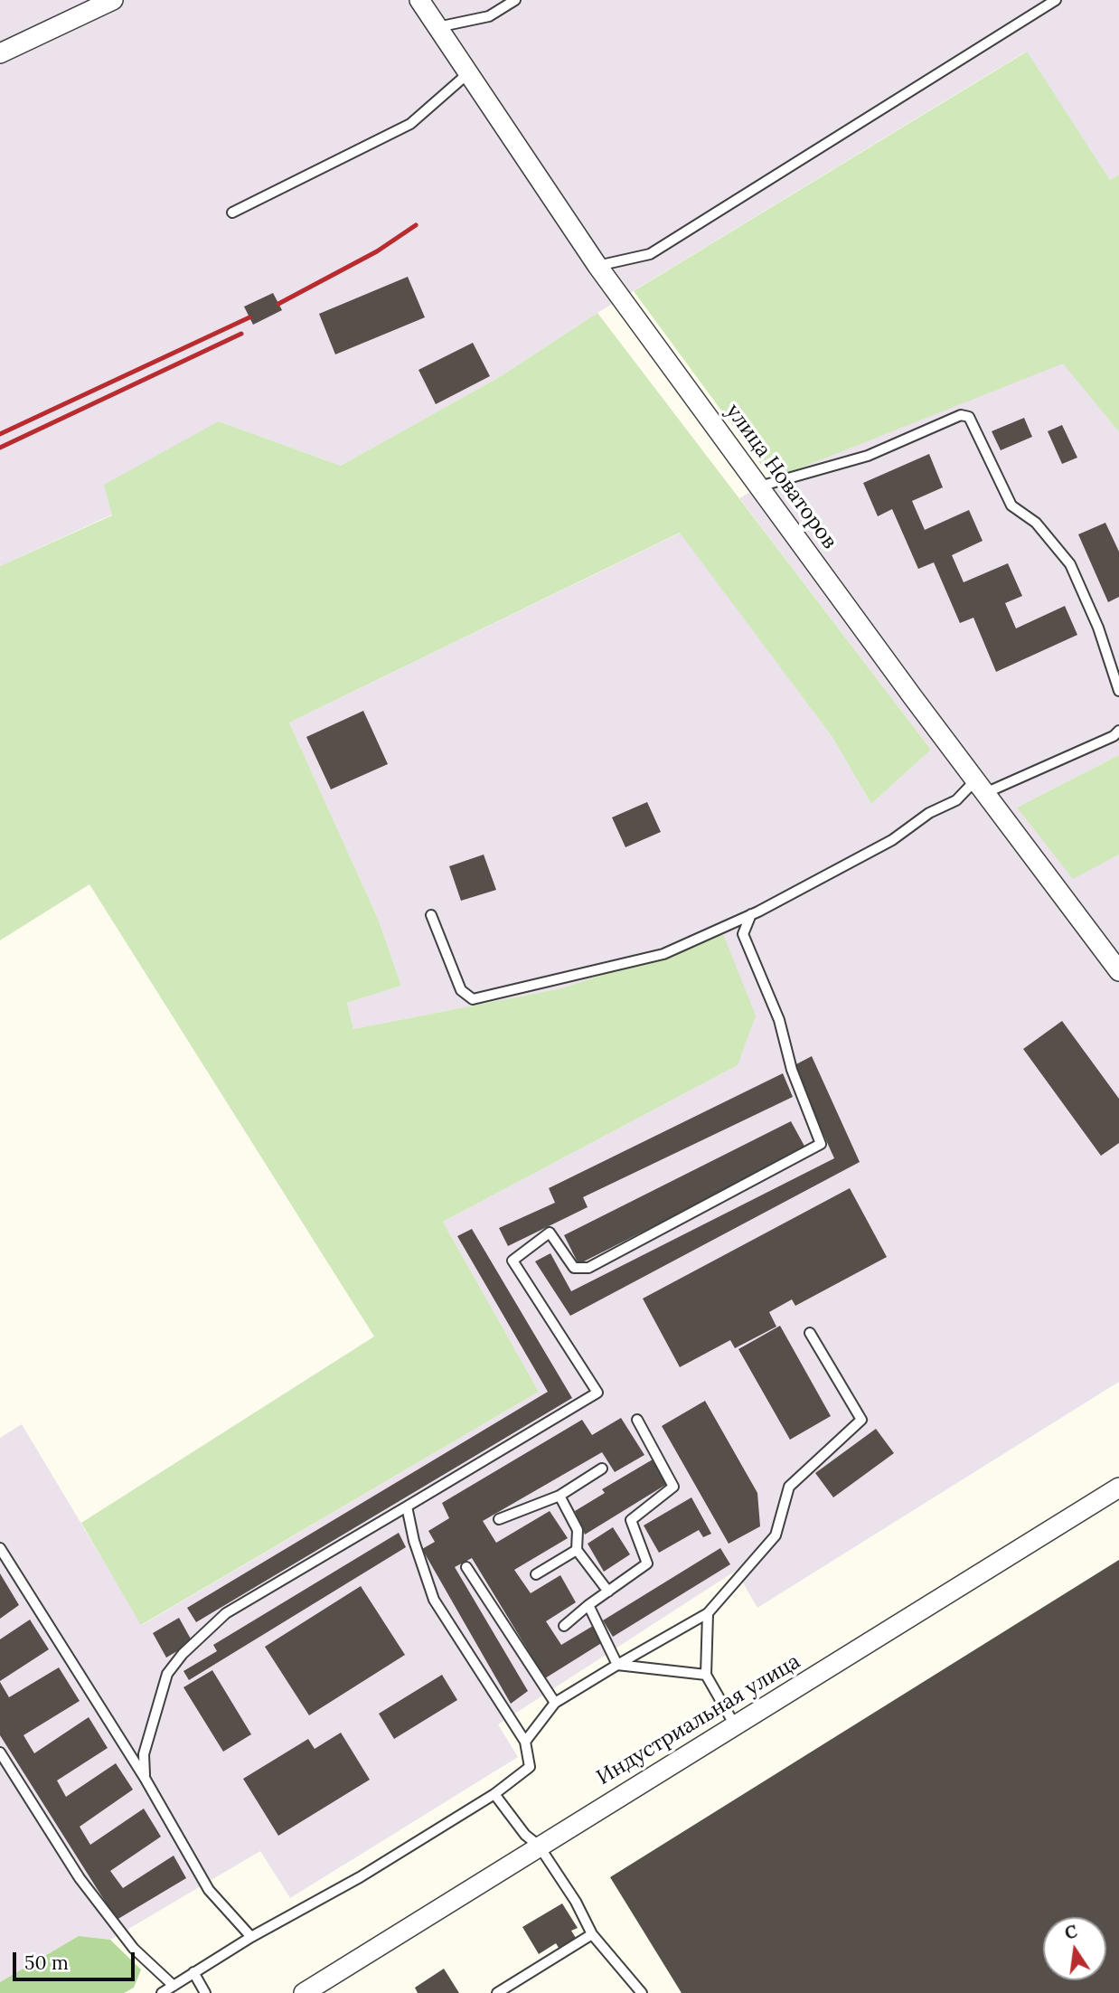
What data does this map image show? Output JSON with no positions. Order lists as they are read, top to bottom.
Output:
{
  "streets": {
    "street": ["улица Новаторов", "Индустриальная улица"]
  },
  "scale_bar": "50 m",
  "north": "top"
}
